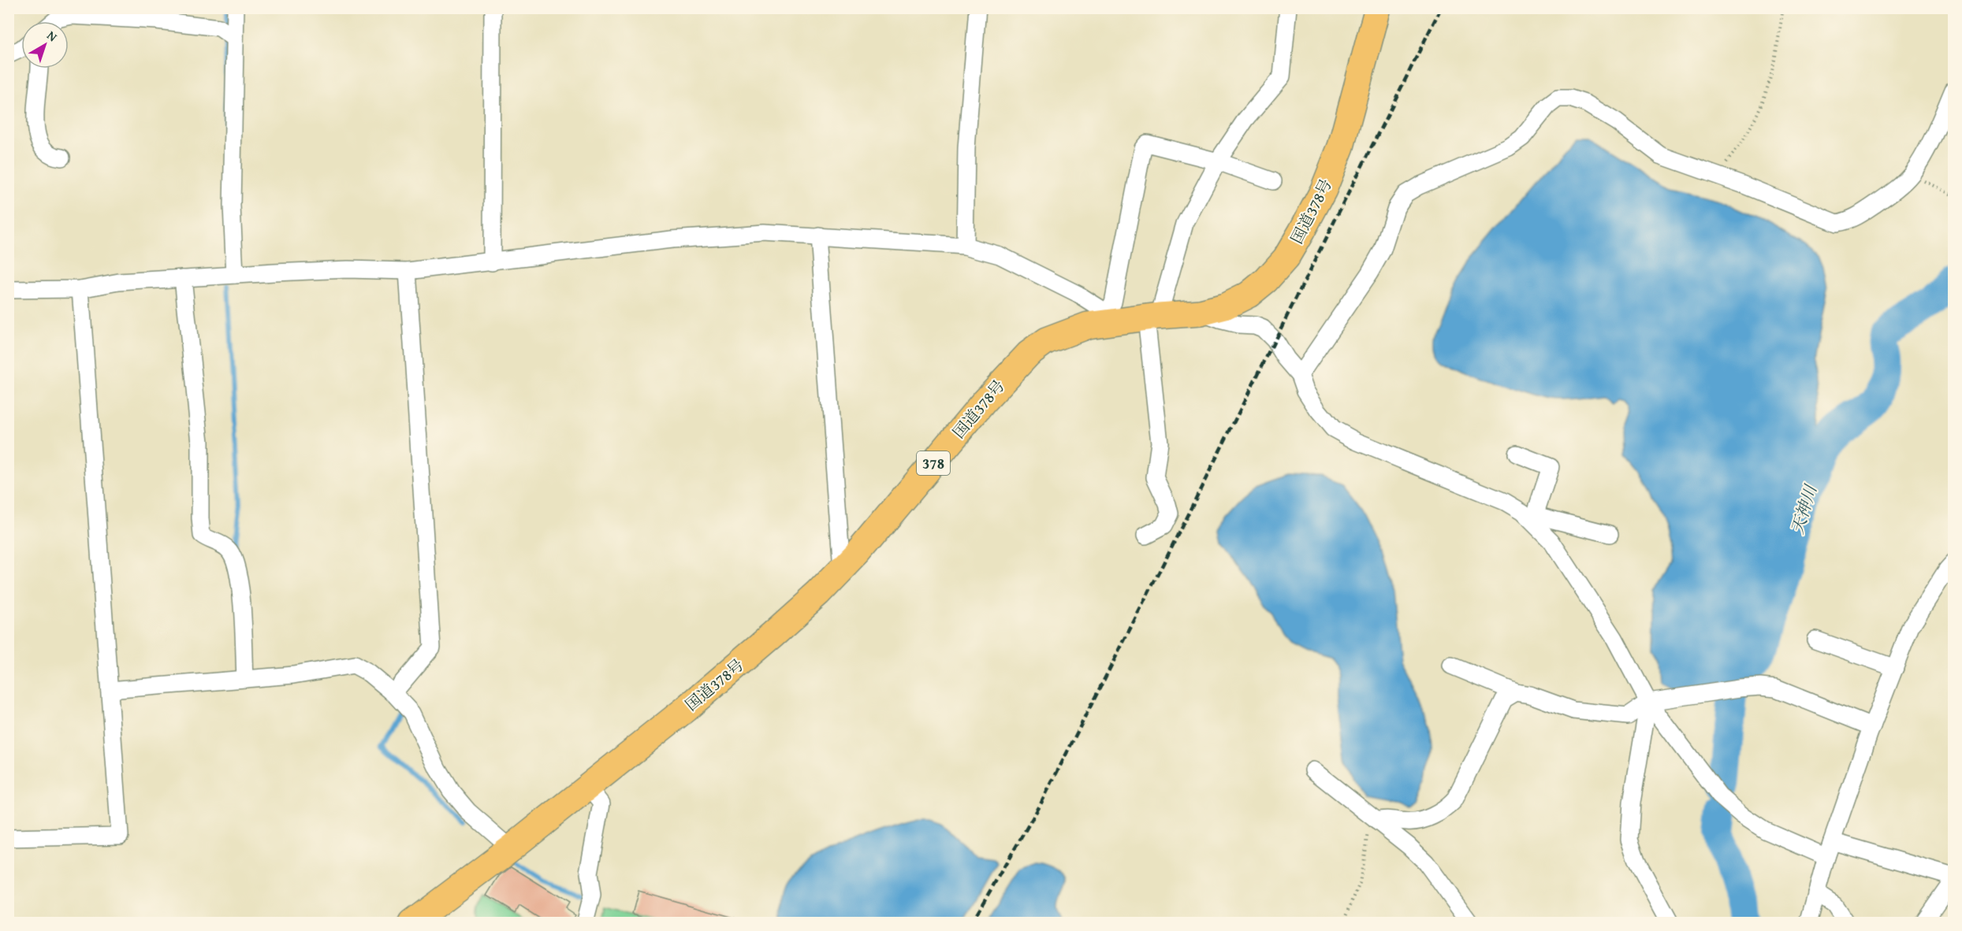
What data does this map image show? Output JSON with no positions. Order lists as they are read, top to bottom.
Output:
{
  "streets": {
    "highway": ["国道378号", "378"]
  },
  "water": ["天神川"],
  "north": "top right"
}
